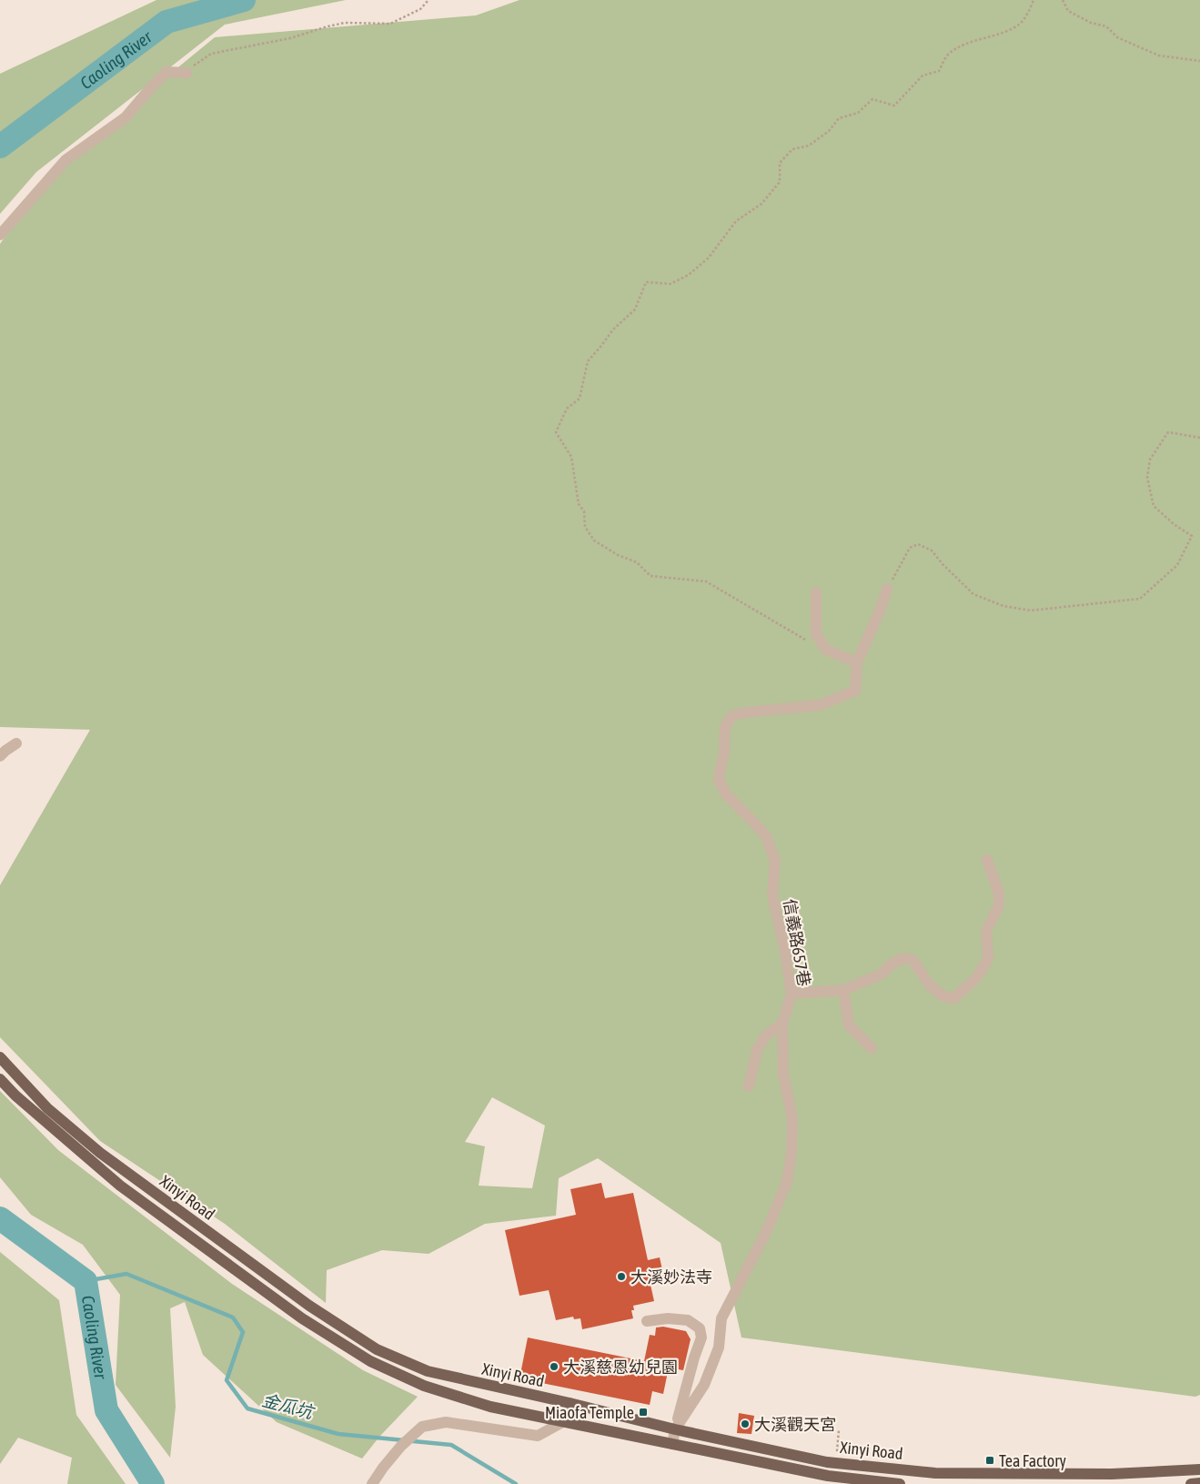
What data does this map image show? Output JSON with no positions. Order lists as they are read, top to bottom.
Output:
{
  "streets": {
    "main road": ["Xinyi Road"],
    "street": ["信義路657巷"]
  },
  "crossings": [
    ["信義路657巷", "Xinyi Road"]
  ],
  "water": ["Caoling River", "金瓜坑"],
  "places": {
    "other": ["大溪妙法寺", "大溪慈恩幼兒園", "大溪觀天宮"],
    "transit": ["Miaofa Temple", "Tea Factory"]
  }
}
